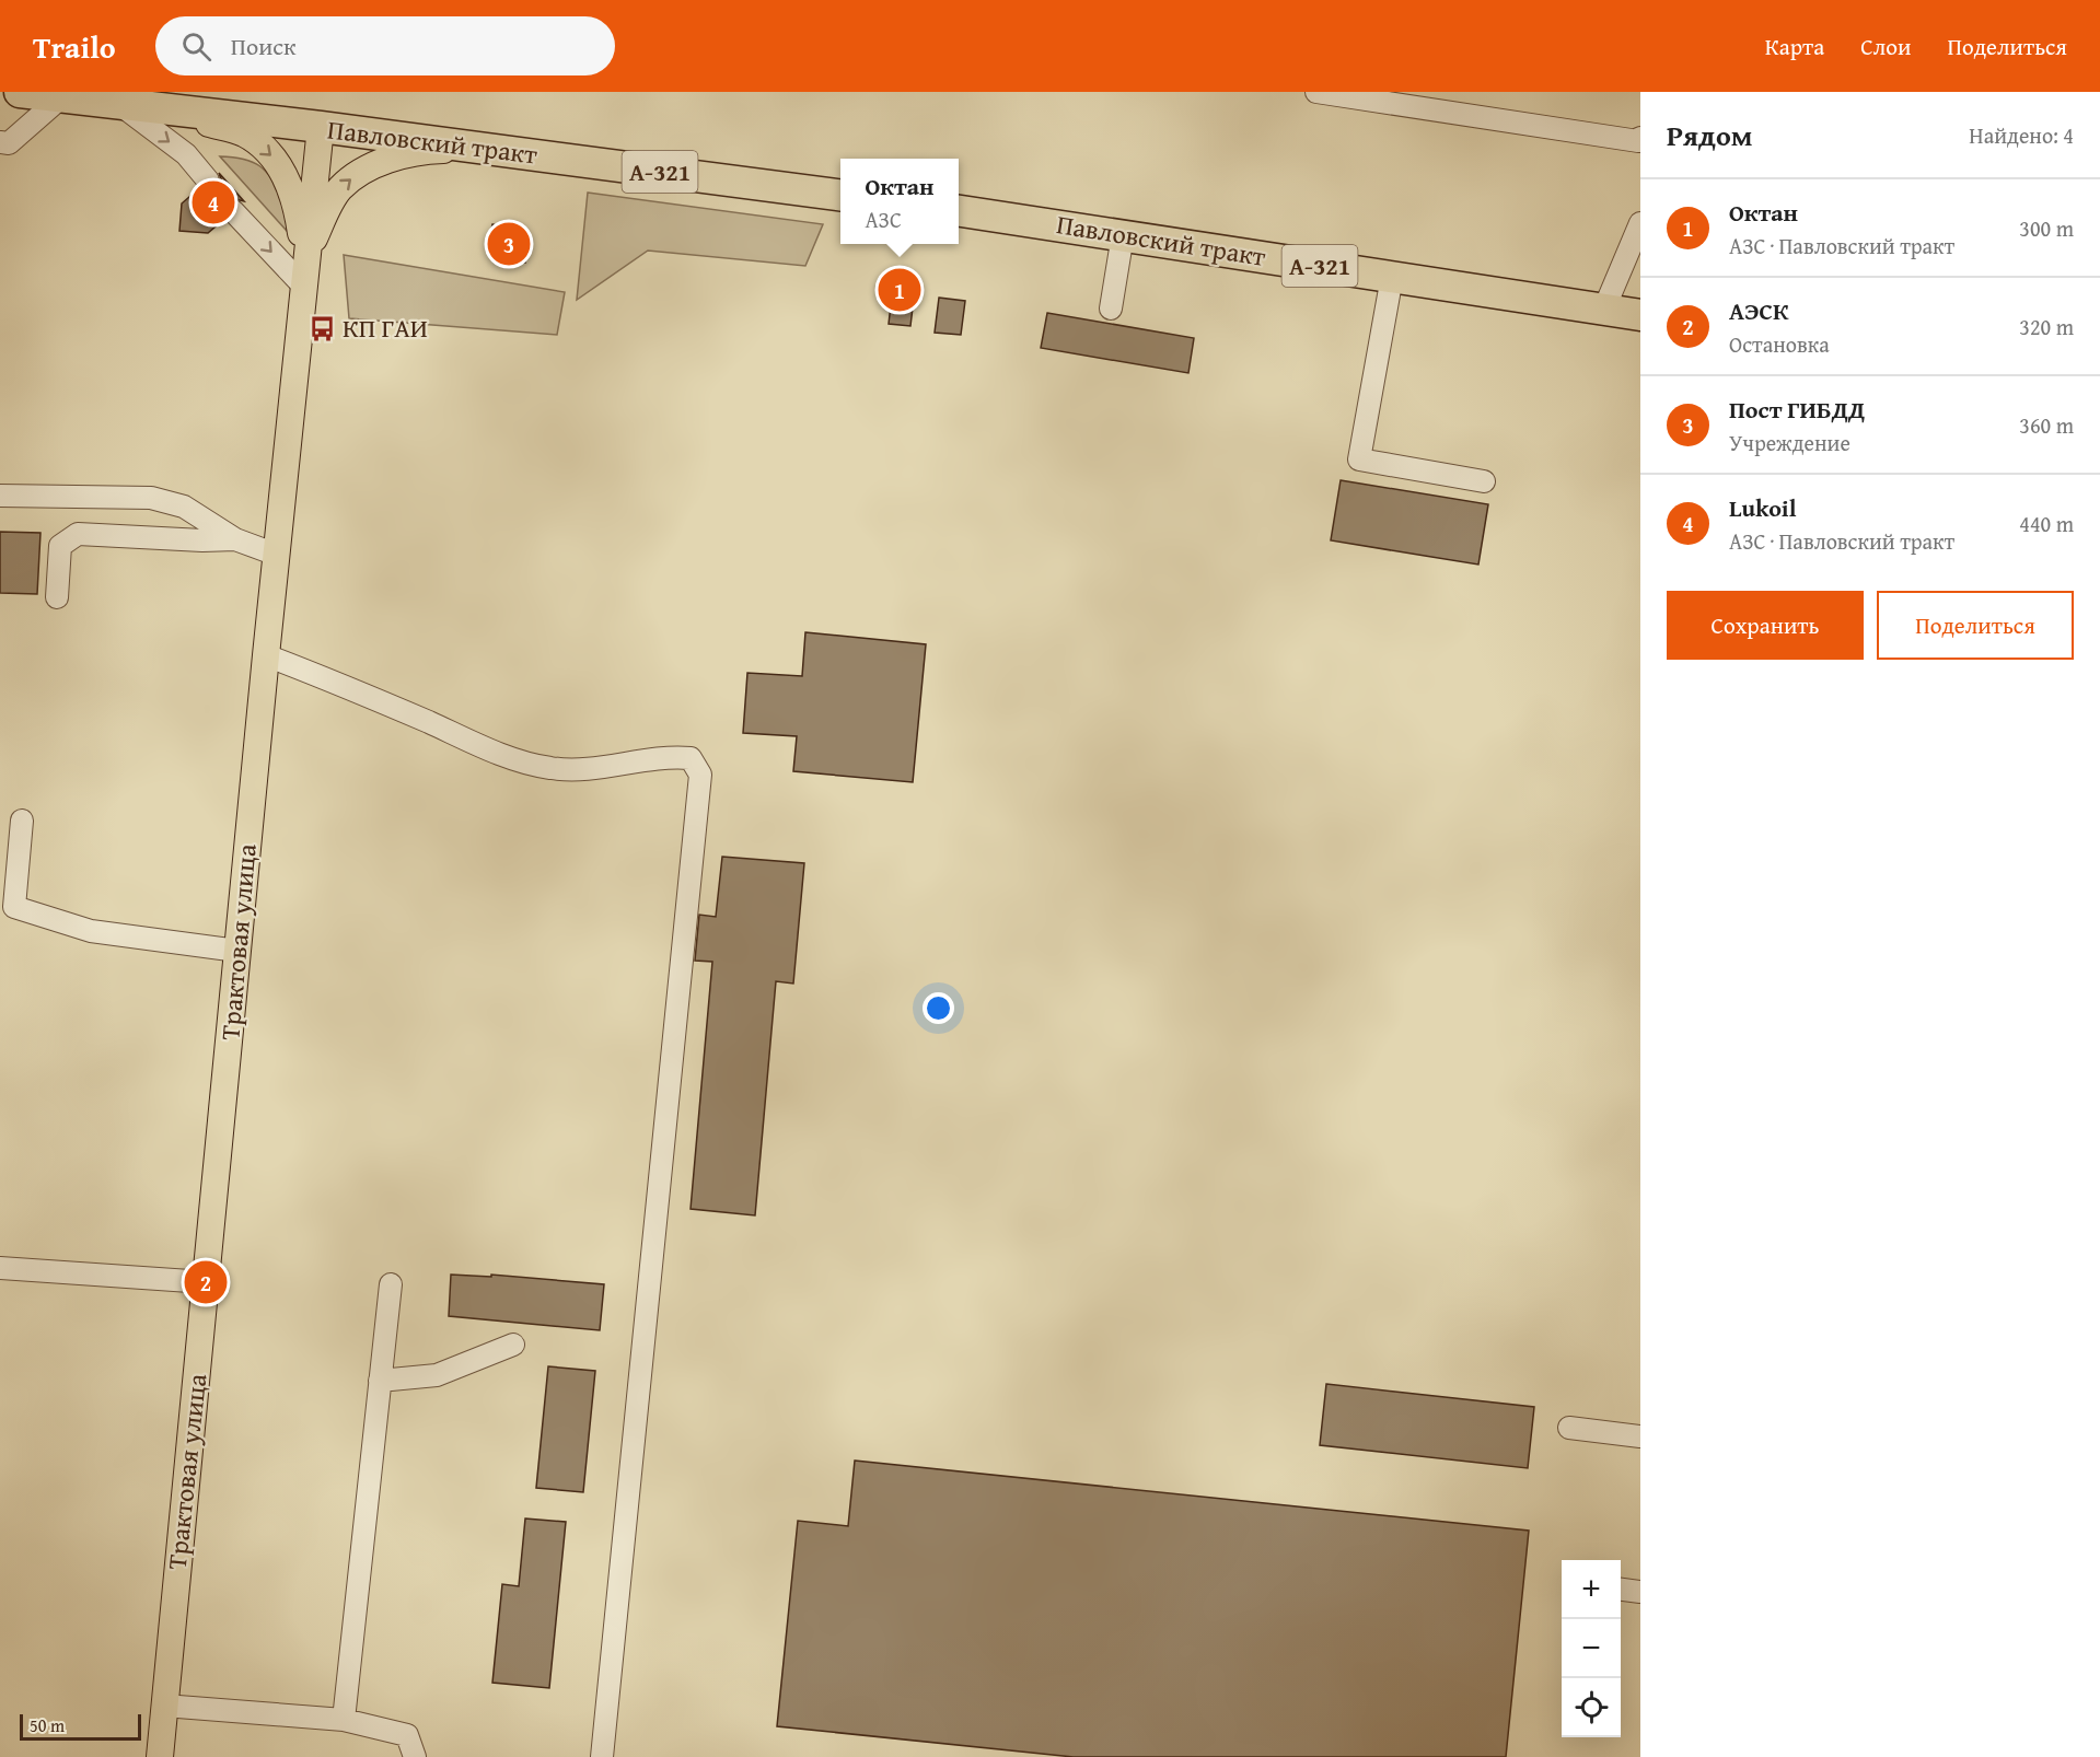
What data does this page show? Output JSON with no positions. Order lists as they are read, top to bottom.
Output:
{
  "streets": {
    "highway": ["Павловский тракт", "А-321"],
    "main road": ["Трактовая улица"]
  },
  "crossings": [
    ["Павловский тракт", "Трактовая улица"]
  ],
  "places": {
    "bus stop": ["КП ГАИ"]
  },
  "scale_bar": "50 m",
  "page": {
    "header": "Trailo",
    "search": "Поиск",
    "nav": ["Карта", "Слои", "Поделиться"],
    "heading": ["Рядом", "Найдено: 4"],
    "popup": ["Октан", "АЗС"],
    "list": [
      {
        "mark": "1",
        "name": "Октан",
        "note": "АЗС · Павловский тракт",
        "value": "300 m"
      },
      {
        "mark": "2",
        "name": "АЭСК",
        "note": "Остановка",
        "value": "320 m"
      },
      {
        "mark": "3",
        "name": "Пост ГИБДД",
        "note": "Учреждение",
        "value": "360 m"
      },
      {
        "mark": "4",
        "name": "Lukoil",
        "note": "АЗС · Павловский тракт",
        "value": "440 m"
      }
    ],
    "pins": [
      "4",
      "3",
      "1",
      "2"
    ],
    "buttons": ["Сохранить", "Поделиться"],
    "map_buttons": ["+", "−"],
    "scale": "50 m"
  }
}
